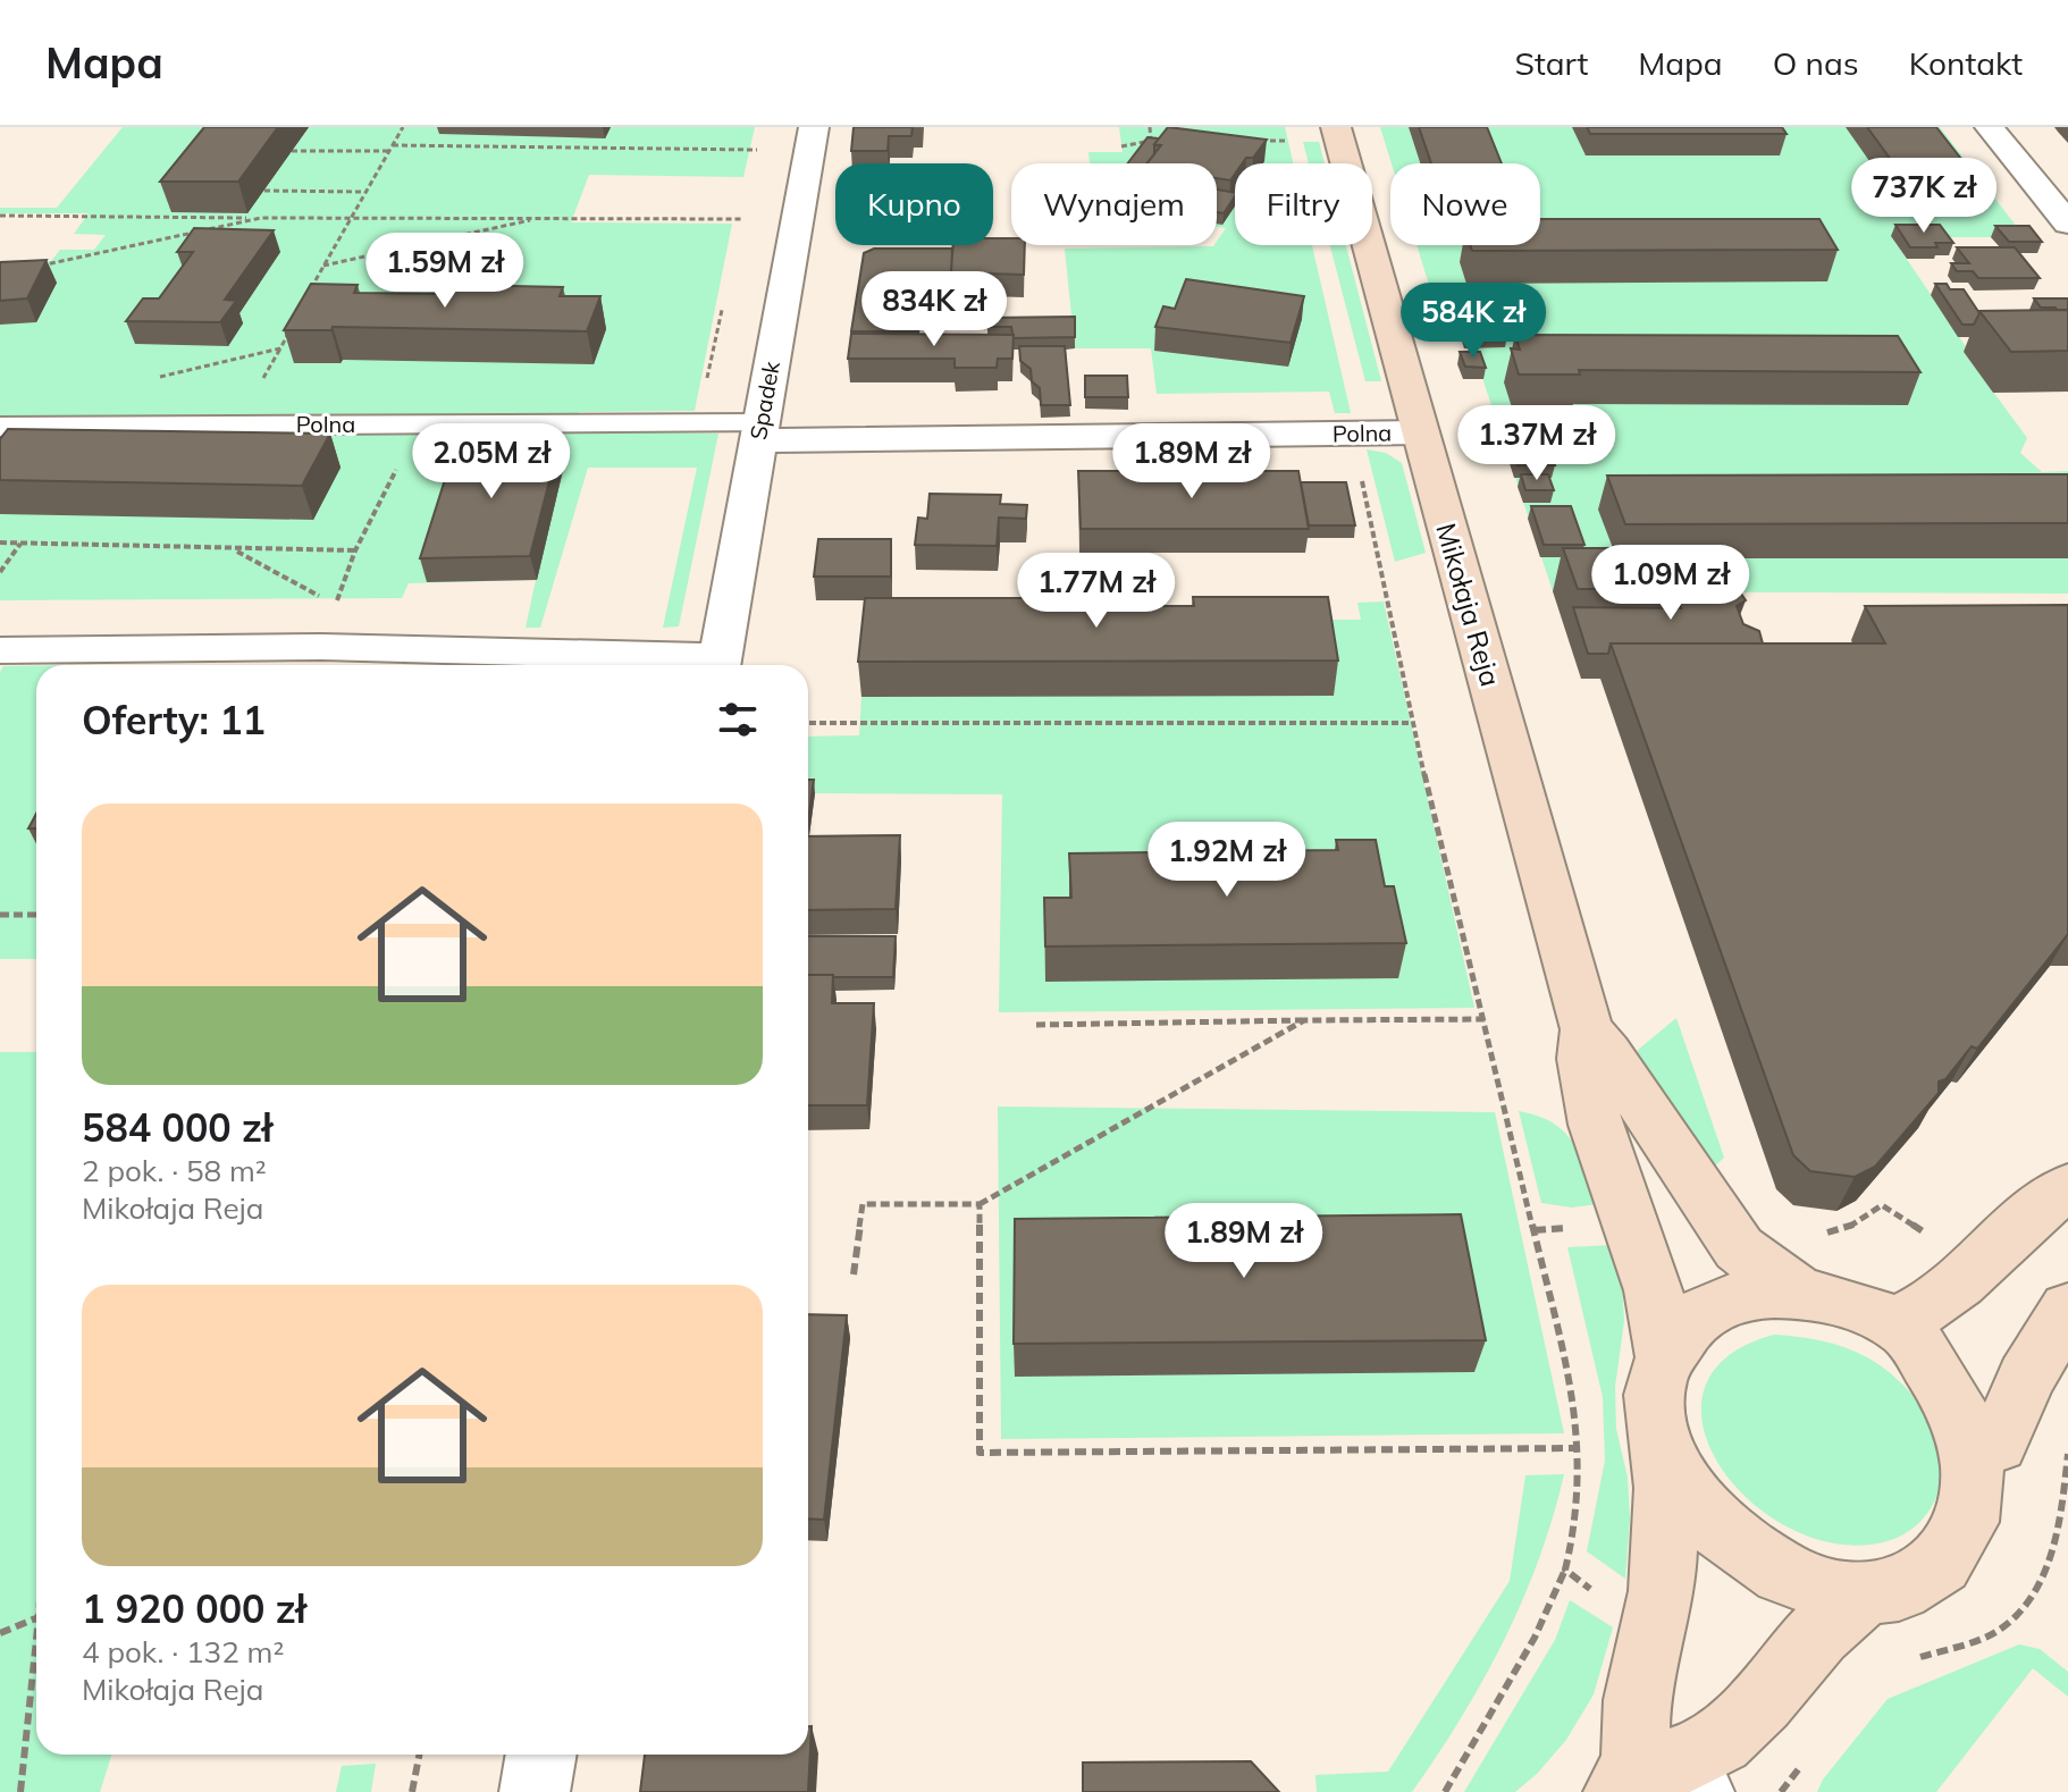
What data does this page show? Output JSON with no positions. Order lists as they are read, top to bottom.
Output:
{
  "streets": {
    "street": ["Spadek", "Polna", "Mikołaja Reja"]
  },
  "crossings": [
    ["Spadek", "Polna"],
    ["Polna", "Mikołaja Reja"]
  ],
  "page": {
    "header": "Mapa",
    "nav": [
      "Start",
      "Mapa",
      "O nas",
      "Kontakt"
    ],
    "price": [
      "737K zł",
      "1.59M zł",
      "834K zł",
      "584K zł",
      "1.37M zł",
      "2.05M zł",
      "1.89M zł",
      "1.09M zł",
      "1.77M zł",
      "1.92M zł",
      "1.89M zł"
    ],
    "chip": [
      "Kupno",
      "Wynajem",
      "Filtry",
      "Nowe"
    ],
    "heading": "Oferty: 11",
    "list": [
      {
        "name": "584 000 zł",
        "note": "2 pok. · 58 m² · Mikołaja Reja"
      },
      {
        "name": "1 920 000 zł",
        "note": "4 pok. · 132 m² · Mikołaja Reja"
      }
    ]
  }
}
